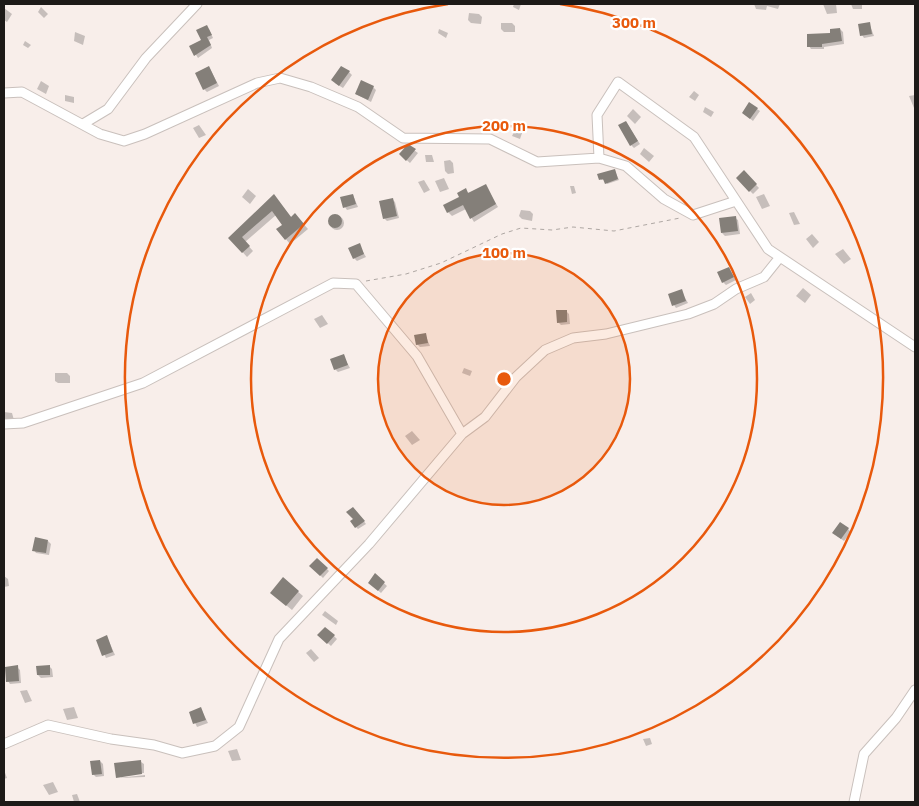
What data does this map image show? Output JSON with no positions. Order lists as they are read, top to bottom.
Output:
{
  "rings": ["300 m", "200 m", "100 m"]
}
